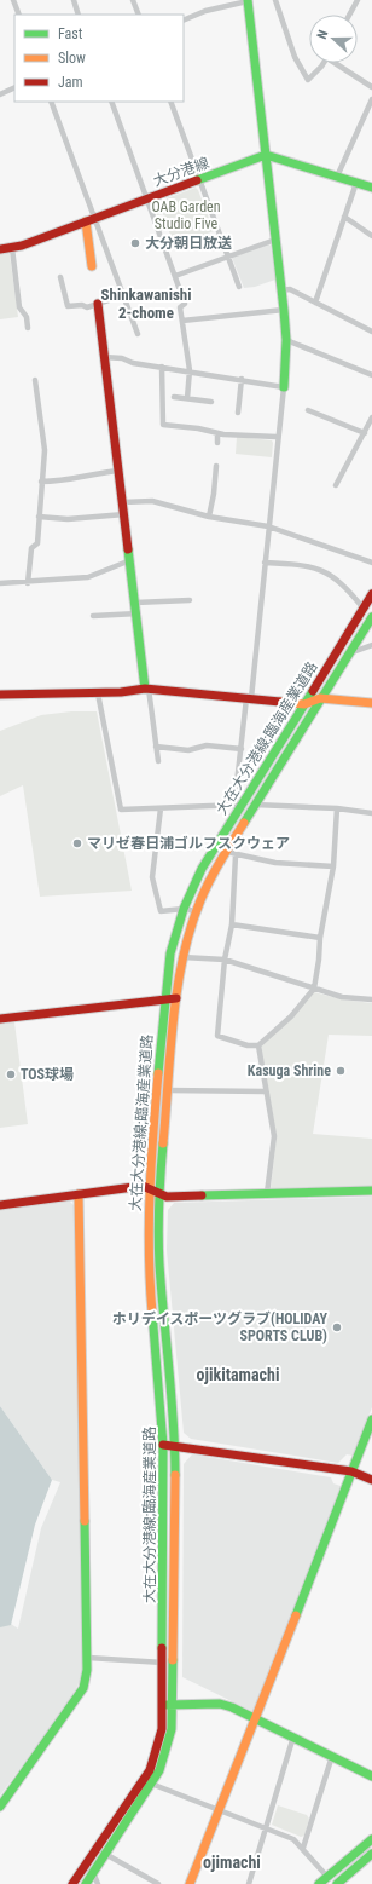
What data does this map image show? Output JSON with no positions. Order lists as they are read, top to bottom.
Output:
{
  "streets": {
    "main road": ["大分港線", "大在大分港線;臨海産業道路"]
  },
  "districts": ["Shinkawanishi 2-chome", "ojikitamachi", "ojimachi"],
  "parks": ["OAB Garden Studio Five"],
  "places": [
    "大分朝日放送",
    "マリゼ春日浦ゴルフスクウェア",
    "Kasuga Shrine",
    "TOS球場",
    "ホリデイスポーツグラブ(HOLIDAY SPORTS CLUB)"
  ],
  "legend": ["Fast", "Slow", "Jam"],
  "north": "left"
}
